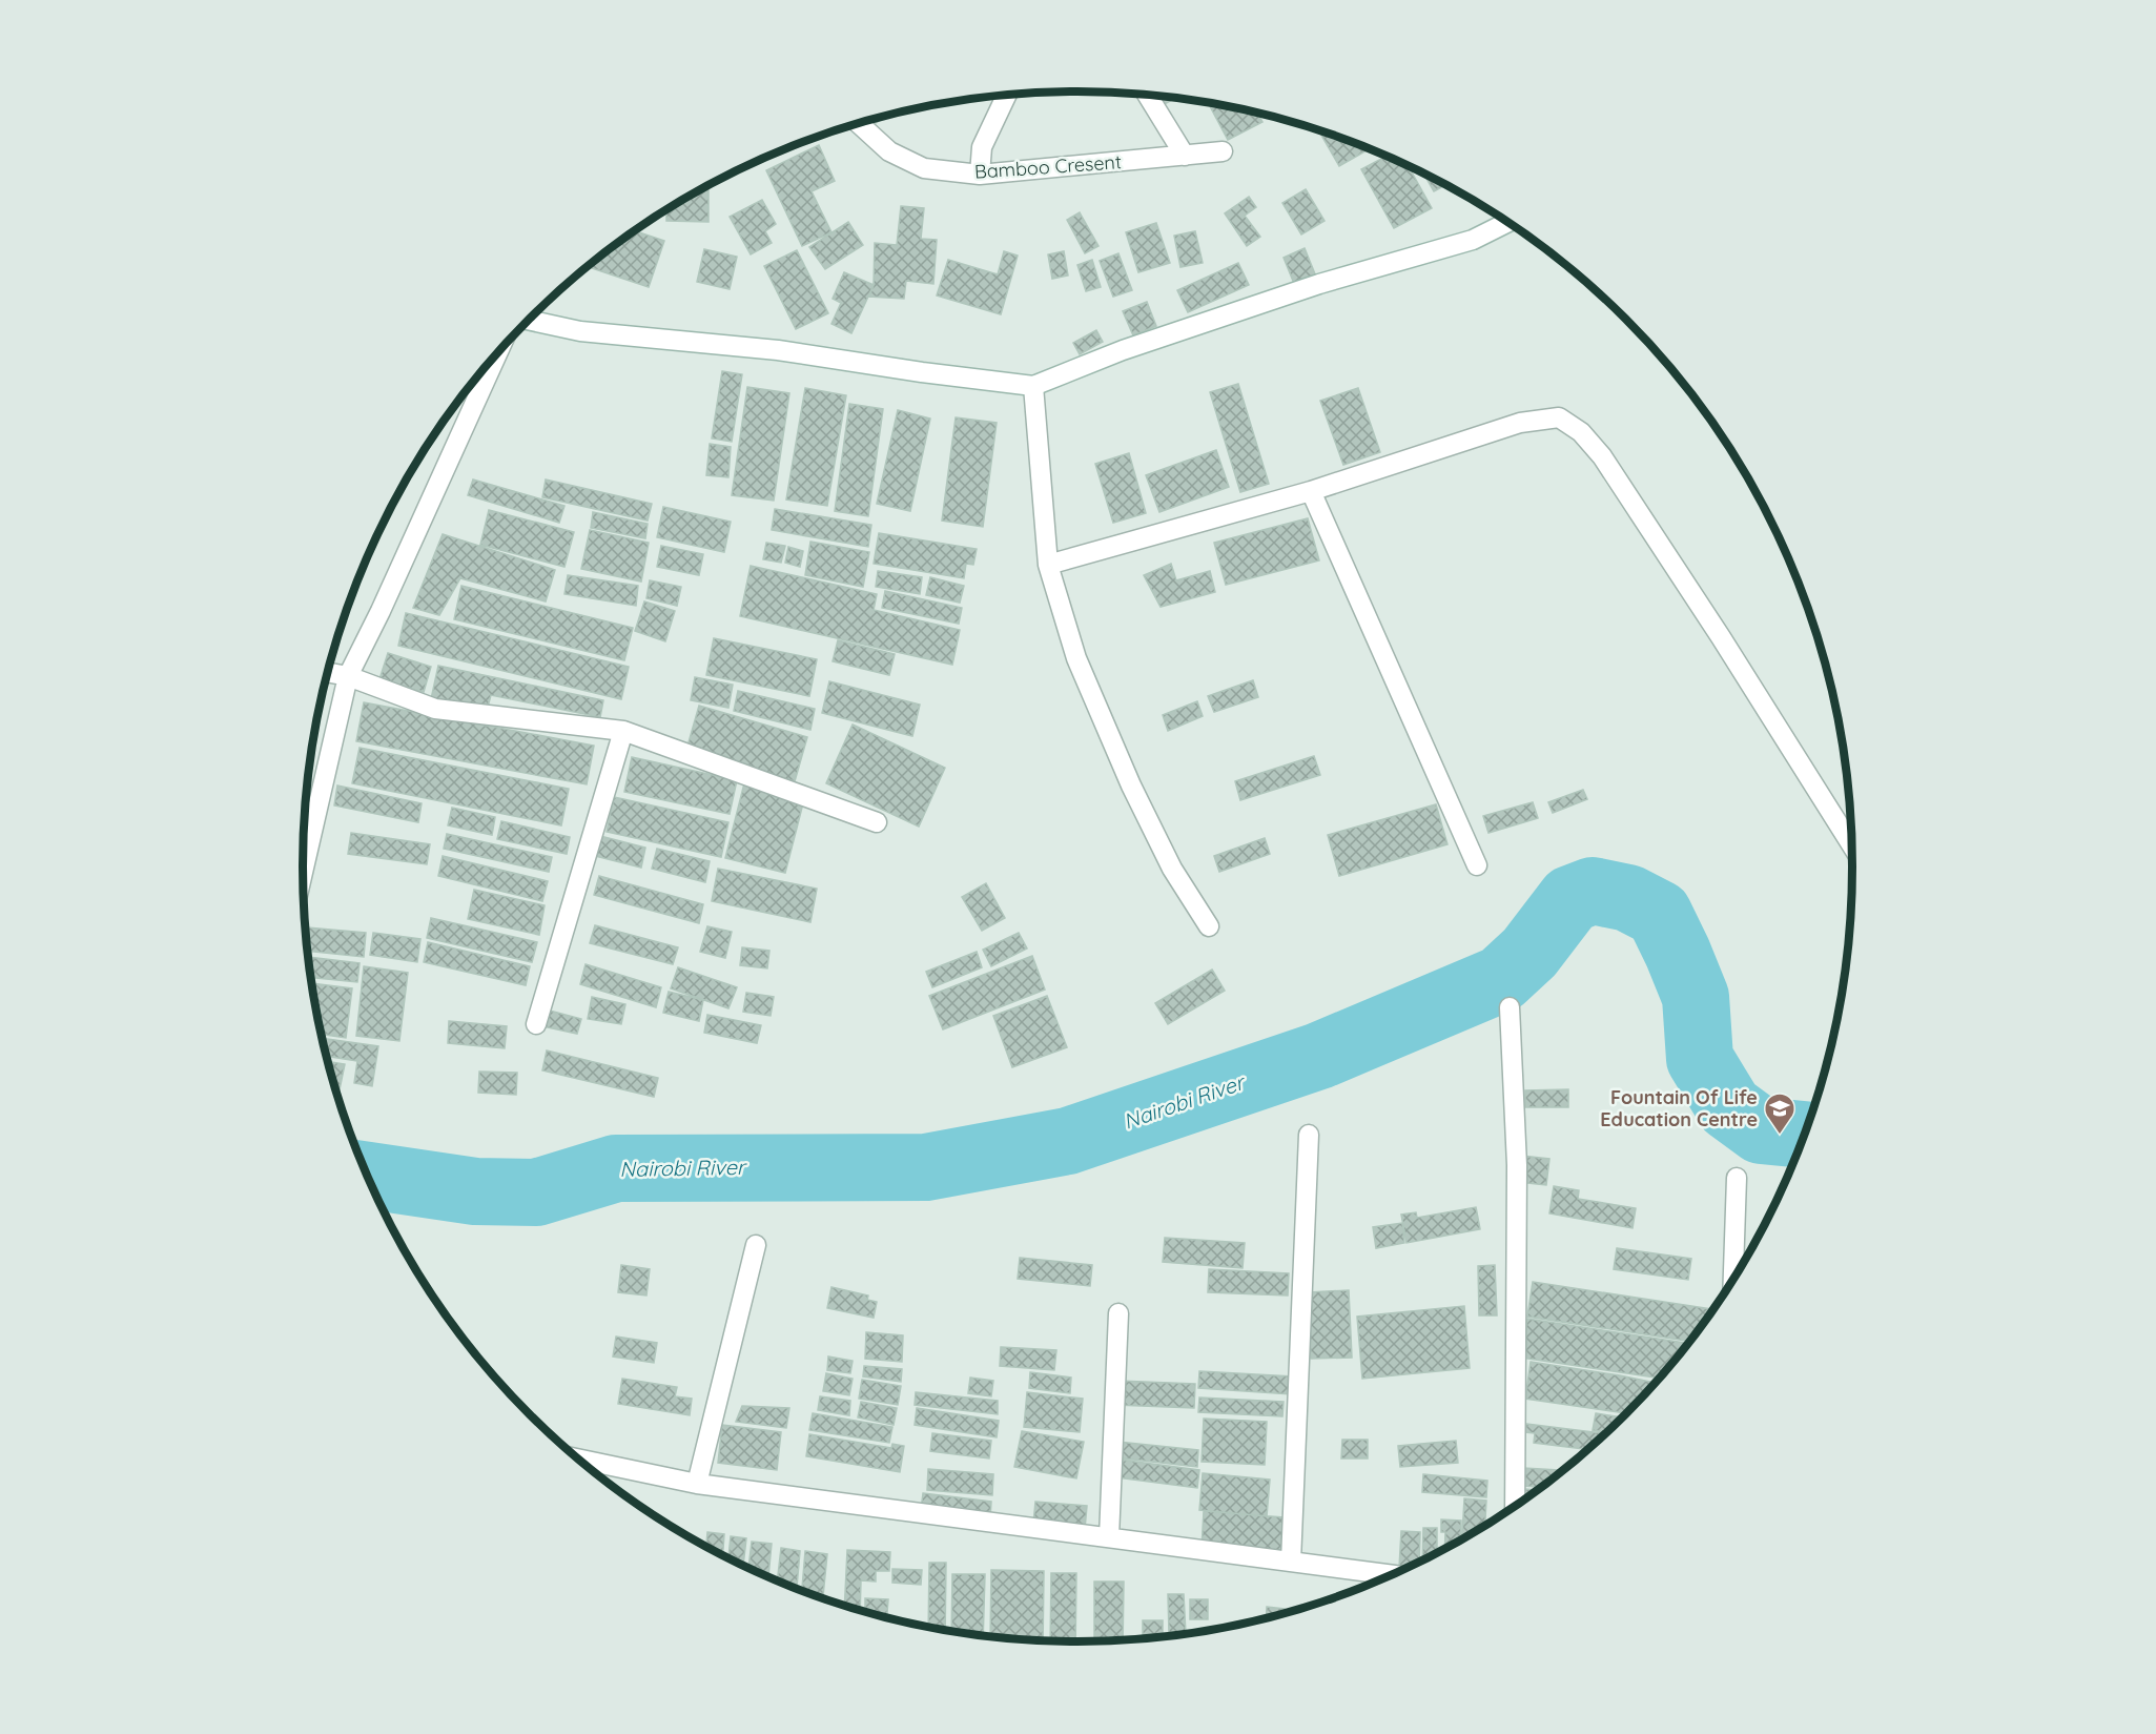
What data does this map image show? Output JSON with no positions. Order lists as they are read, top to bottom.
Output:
{
  "streets": {
    "street": ["Bamboo Cresent"]
  },
  "water": ["Nairobi River"],
  "places": {
    "school or university": ["Fountain Of Life Education Centre"]
  }
}
